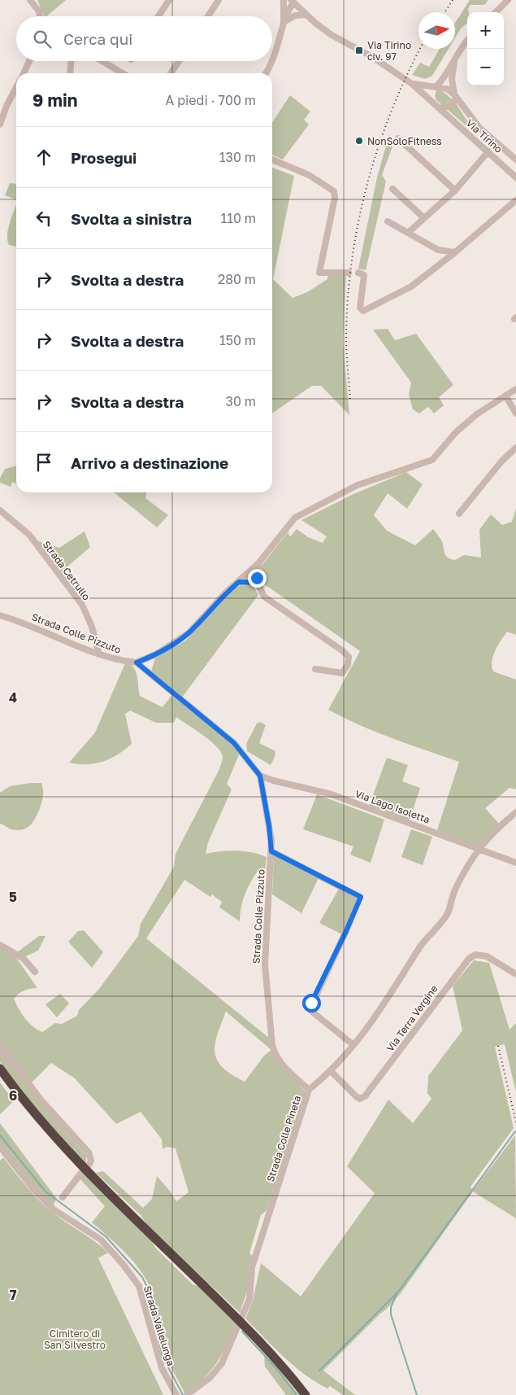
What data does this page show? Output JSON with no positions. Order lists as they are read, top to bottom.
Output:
{
  "streets": {
    "street": [
      "Via Tirino",
      "Strada Cetrullo",
      "Strada Colle Pizzuto",
      "Via Lago Isoletta",
      "Via Terra Vergine",
      "Strada Colle Pineta",
      "Strada Vallelunga"
    ]
  },
  "crossings": [
    ["Strada Cetrullo", "Strada Colle Pizzuto"],
    ["Strada Colle Pizzuto", "Via Lago Isoletta"],
    ["Strada Colle Pizzuto", "Strada Colle Pineta"],
    ["Via Lago Isoletta", "Strada Colle Pineta"],
    ["Via Terra Vergine", "Strada Colle Pineta"]
  ],
  "parks": ["Cimitero di San Silvestro"],
  "places": {
    "transit": ["Via Tirino civ. 97"],
    "other": ["NonSoloFitness"]
  },
  "north": "right",
  "page": {
    "map_buttons": ["+", "−"],
    "search": "Cerca qui",
    "heading": ["9 min", "A piedi · 700 m"],
    "list": [
      ["Prosegui", "130 m"],
      ["Svolta a sinistra", "110 m"],
      ["Svolta a destra", "280 m"],
      ["Svolta a destra", "150 m"],
      ["Svolta a destra", "30 m"],
      "Arrivo a destinazione"
    ]
  },
  "grid": {
    "rows": [
      "4",
      "5",
      "6",
      "7"
    ]
  }
}
